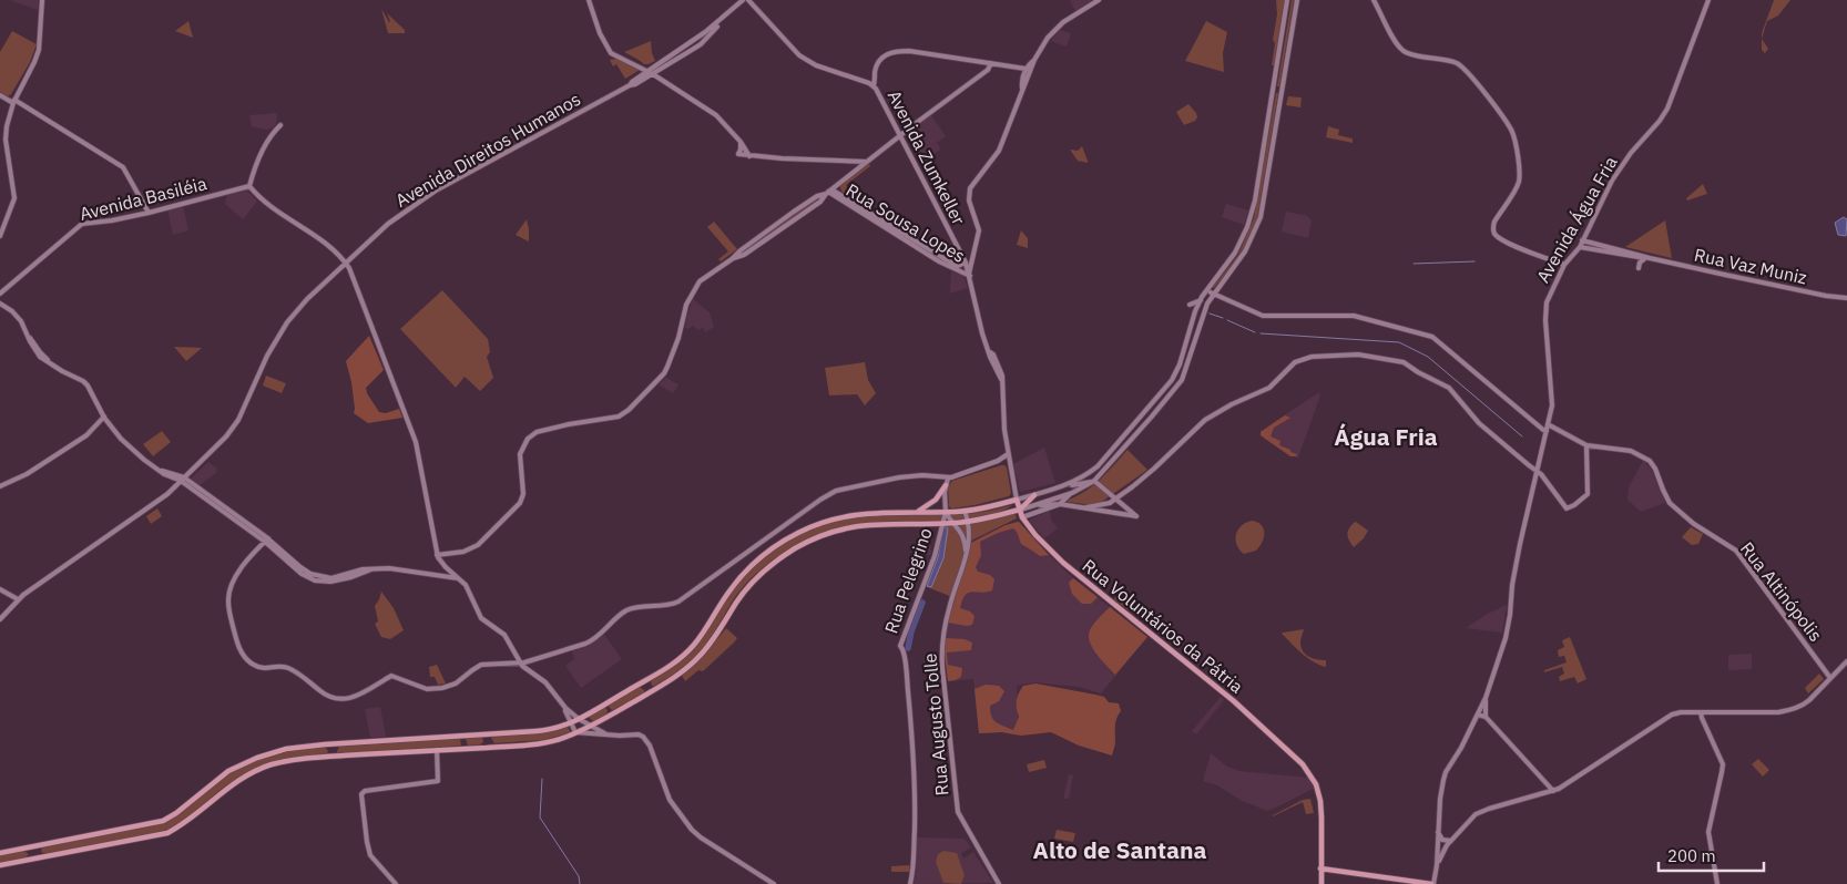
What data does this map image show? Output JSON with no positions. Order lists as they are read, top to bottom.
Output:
{
  "streets": {
    "main road": ["Rua Voluntários da Pátria"],
    "street": [
      "Avenida Direitos Humanos",
      "Avenida Zumkeller",
      "Avenida Basiléia",
      "Avenida Água Fria",
      "Rua Sousa Lopes",
      "Rua Vaz Muniz",
      "Rua Pelegrino",
      "Rua Altinópolis",
      "Rua Augusto Tolle"
    ]
  },
  "crossings": [
    ["Avenida Zumkeller", "Rua Sousa Lopes"],
    ["Avenida Zumkeller", "Rua Voluntários da Pátria"],
    ["Avenida Água Fria", "Rua Vaz Muniz"],
    ["Avenida Água Fria", "Rua Altinópolis"],
    ["Rua Sousa Lopes", "Rua Voluntários da Pátria"]
  ],
  "districts": ["Água Fria", "Alto de Santana"],
  "scale_bar": "200 m"
}
